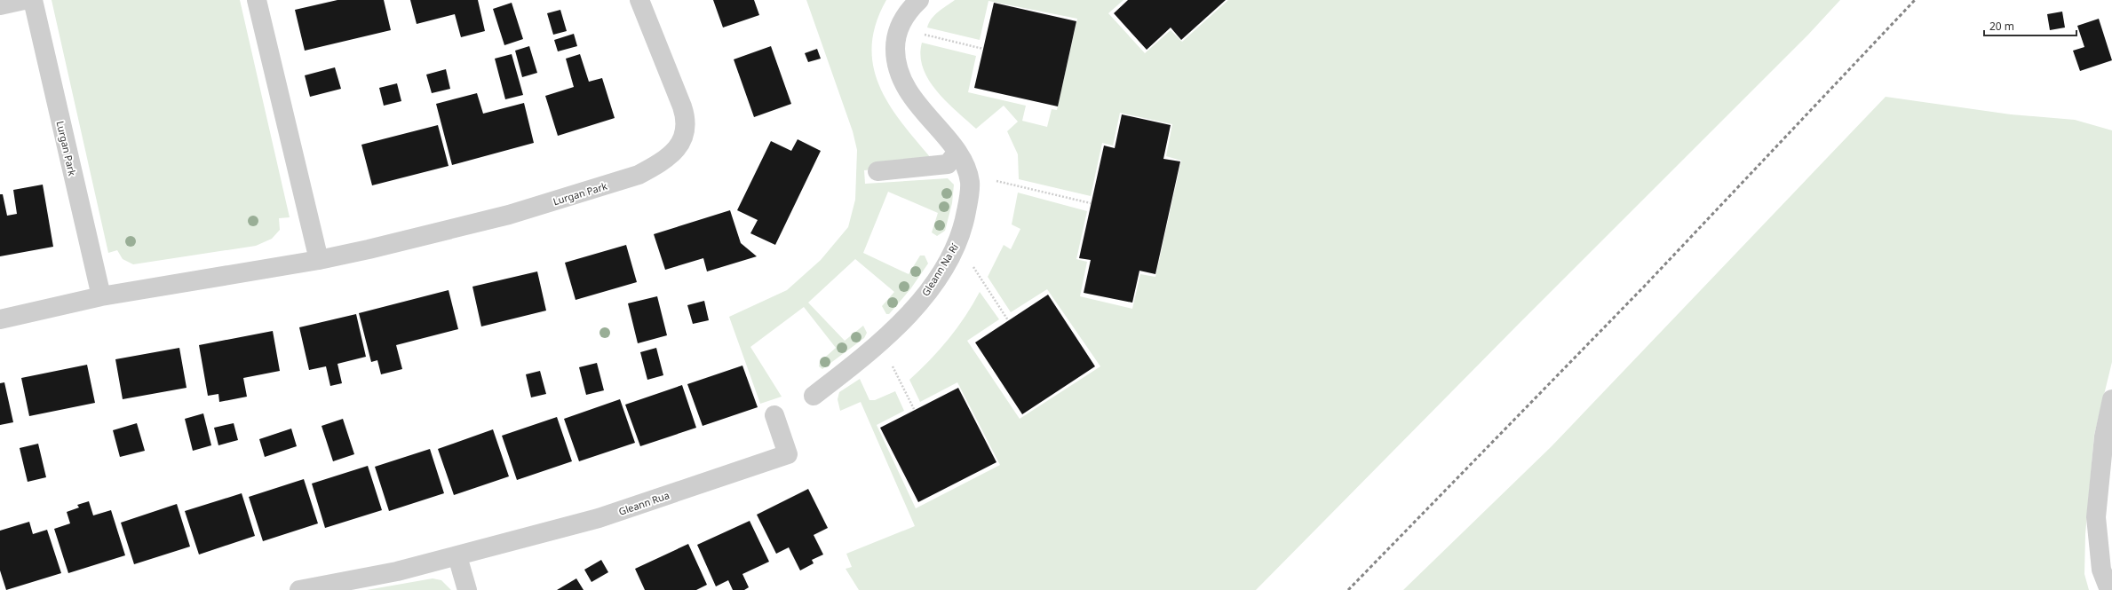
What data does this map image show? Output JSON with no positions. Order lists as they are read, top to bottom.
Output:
{
  "streets": {
    "street": ["Lurgan Park", "Gleann Na Rí", "Gleann Rua"]
  },
  "scale_bar": "20 m"
}
